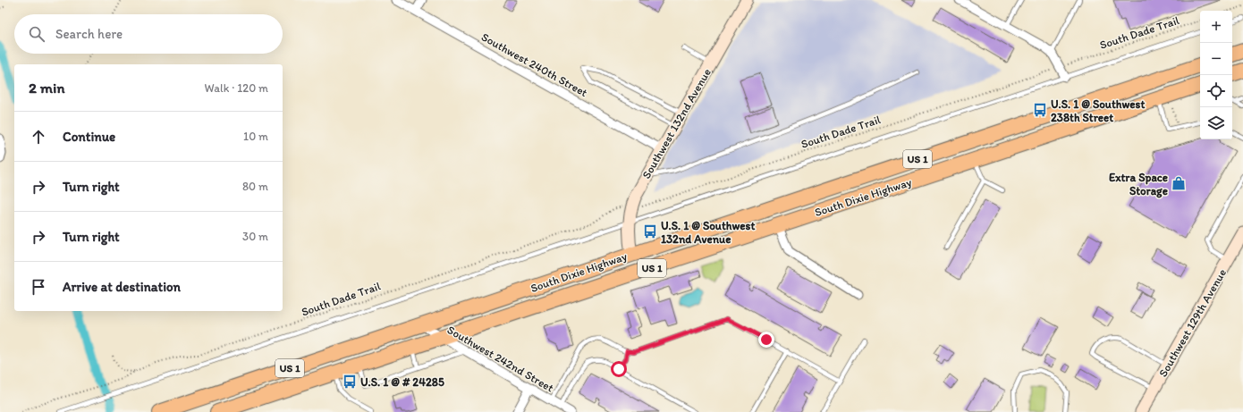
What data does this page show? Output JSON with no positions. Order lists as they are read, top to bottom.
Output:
{
  "streets": {
    "highway": ["US 1", "South Dixie Highway"],
    "street": [
      "Southwest 240th Street",
      "Southwest 132nd Avenue",
      "Southwest 129th Avenue",
      "Southwest 242nd Street"
    ],
    "path": ["South Dade Trail"]
  },
  "crossings": [
    ["Southwest 240th Street", "Southwest 132nd Avenue"],
    ["Southwest 132nd Avenue", "South Dixie Highway"],
    ["South Dixie Highway", "Southwest 242nd Street"]
  ],
  "places": {
    "bus stop": ["U.S. 1 @ Southwest 238th Street", "U.S. 1 @ Southwest 132nd Avenue", "U.S. 1 @ # 24285"],
    "shop": ["Extra Space Storage"]
  },
  "page": {
    "map_buttons": ["+", "−"],
    "search": "Search here",
    "heading": ["2 min", "Walk · 120 m"],
    "list": [
      ["Continue", "10 m"],
      ["Turn right", "80 m"],
      ["Turn right", "30 m"],
      "Arrive at destination"
    ]
  }
}
